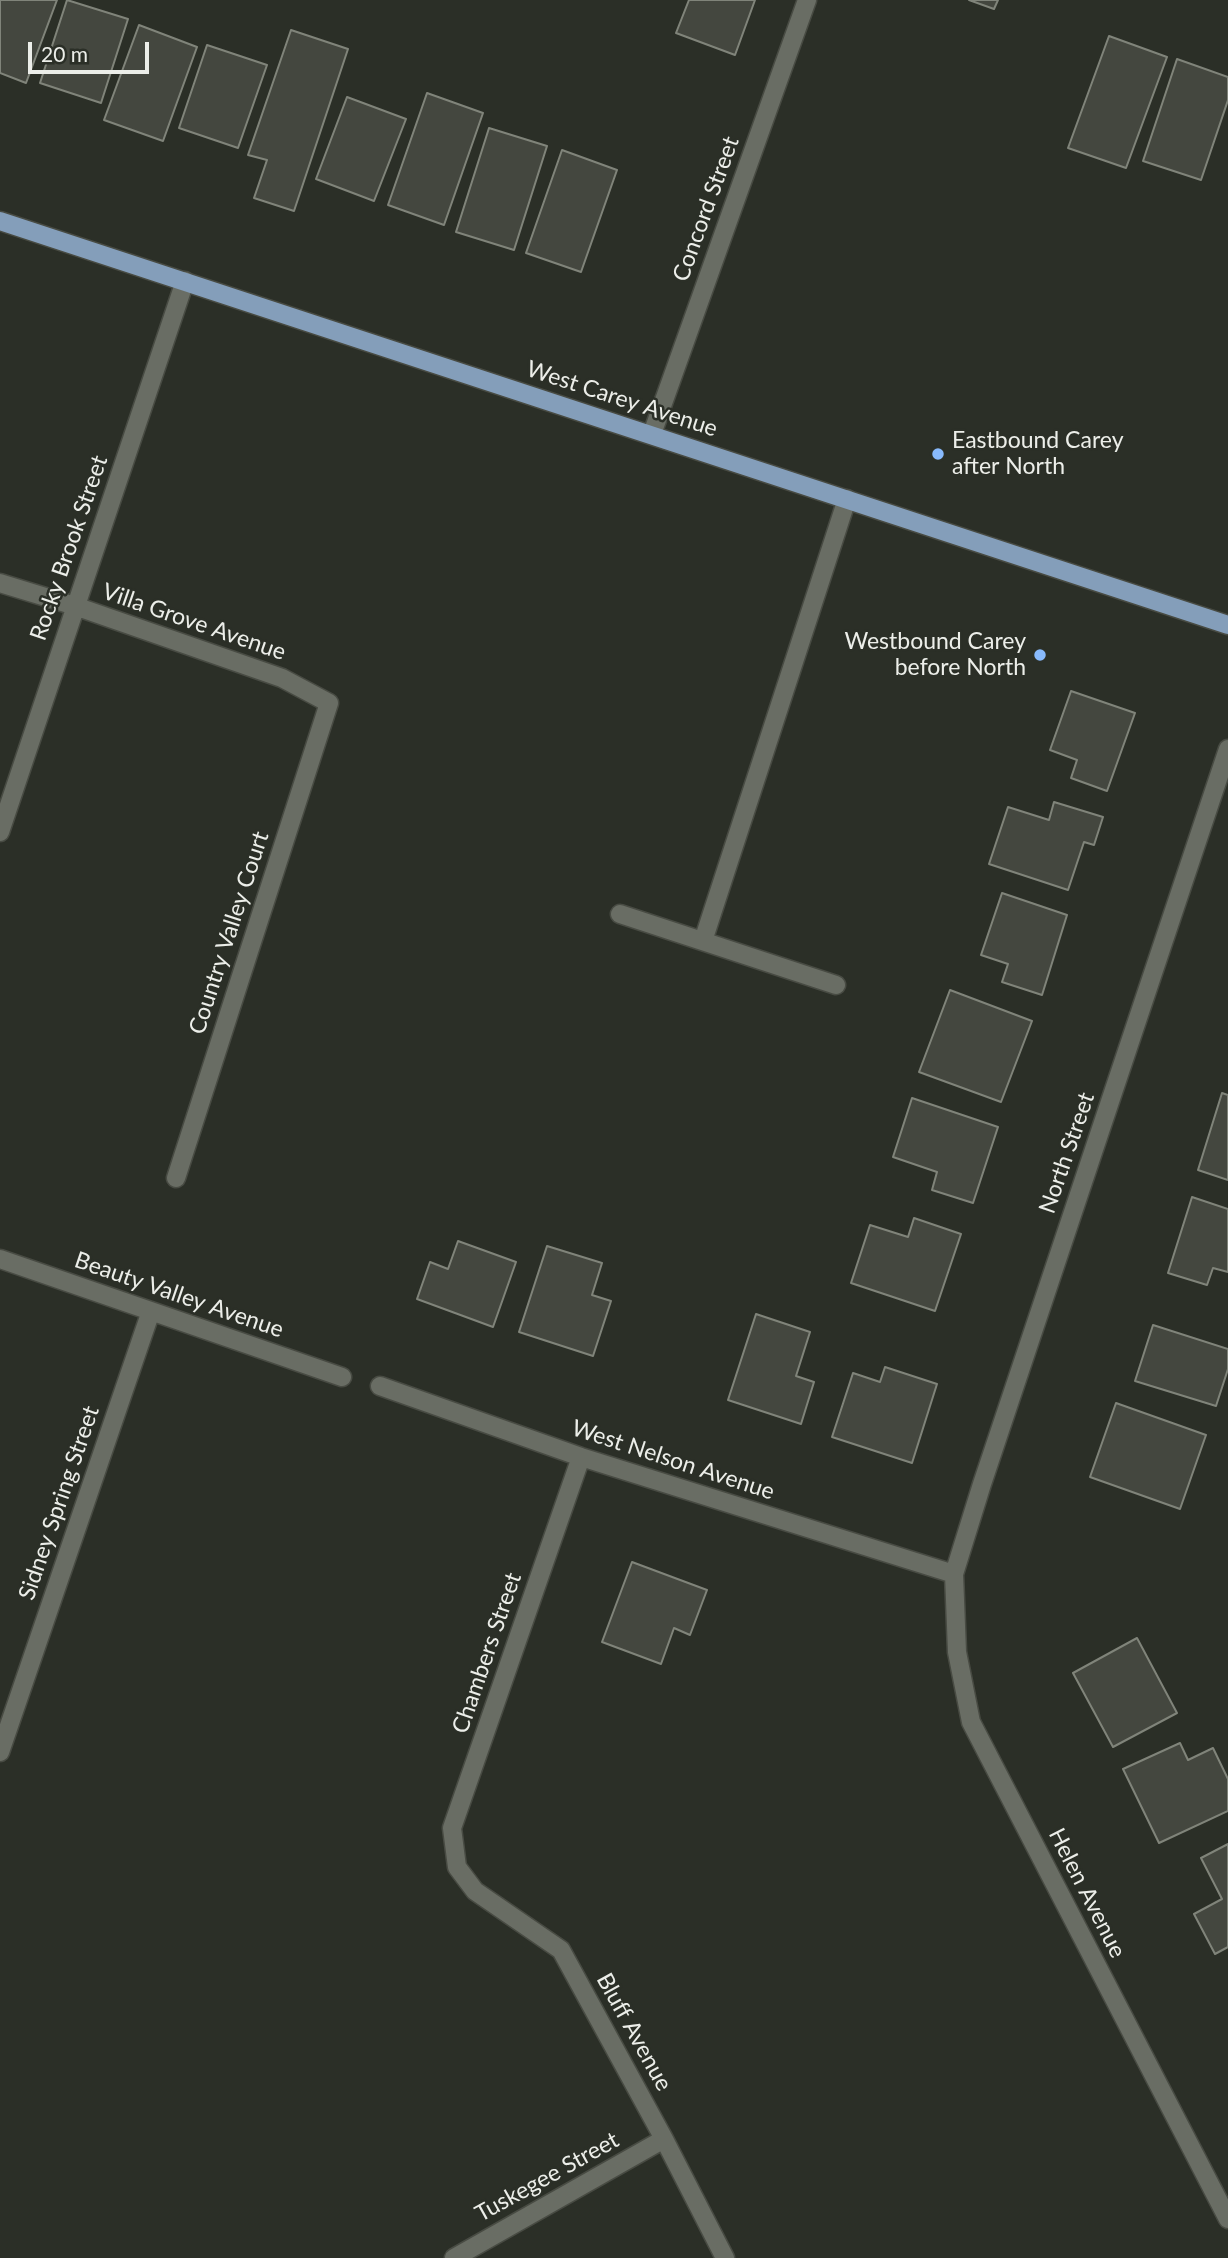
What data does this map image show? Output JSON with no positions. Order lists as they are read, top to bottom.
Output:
{
  "streets": {
    "main road": ["West Carey Avenue"],
    "street": [
      "Concord Street",
      "Rocky Brook Street",
      "Villa Grove Avenue",
      "Country Valley Court",
      "North Street",
      "Beauty Valley Avenue",
      "West Nelson Avenue",
      "Sidney Spring Street",
      "Chambers Street",
      "Helen Avenue",
      "Bluff Avenue",
      "Tuskegee Street"
    ]
  },
  "crossings": [
    ["Concord Street", "West Carey Avenue"],
    ["West Carey Avenue", "Rocky Brook Street"],
    ["Rocky Brook Street", "Villa Grove Avenue"],
    ["Villa Grove Avenue", "Country Valley Court"],
    ["North Street", "West Nelson Avenue"],
    ["North Street", "Helen Avenue"],
    ["Beauty Valley Avenue", "Sidney Spring Street"],
    ["West Nelson Avenue", "Chambers Street"],
    ["West Nelson Avenue", "Helen Avenue"],
    ["Chambers Street", "Bluff Avenue"],
    ["Bluff Avenue", "Tuskegee Street"]
  ],
  "places": ["Eastbound Carey after North", "Westbound Carey before North"],
  "scale_bar": "20 m"
}
